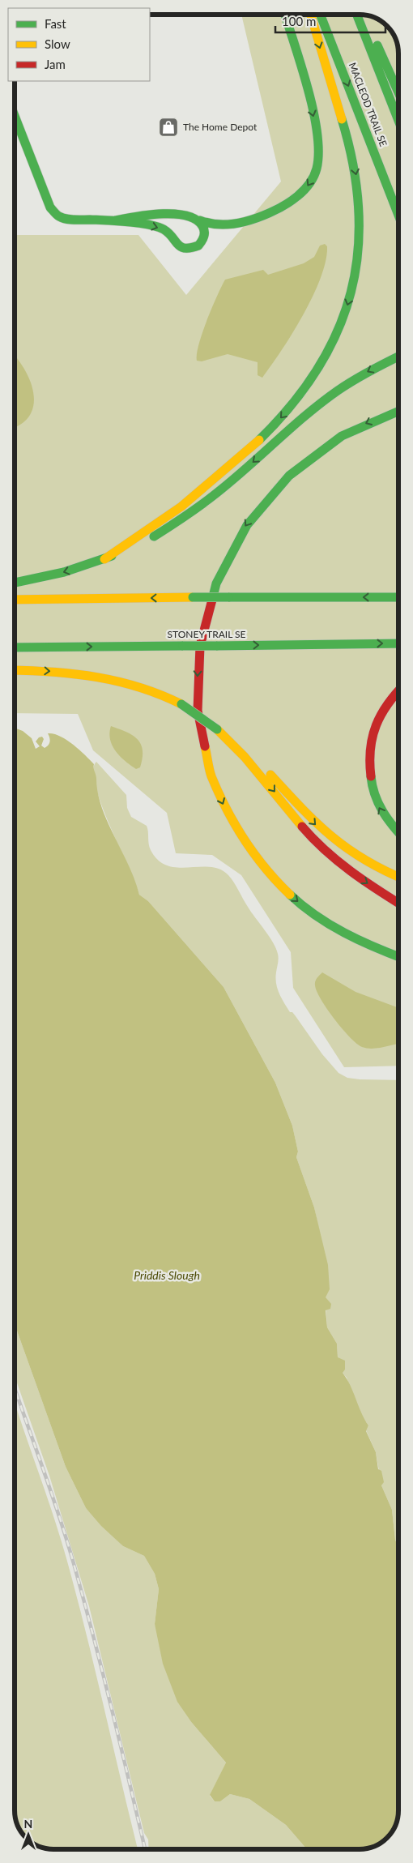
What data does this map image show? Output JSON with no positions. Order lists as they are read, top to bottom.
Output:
{
  "streets": {
    "main road": ["MACLEOD TRAIL SE", "STONEY TRAIL SE"]
  },
  "water": ["Priddis Slough"],
  "places": {
    "shop": ["The Home Depot"]
  },
  "legend": ["Fast", "Slow", "Jam"],
  "scale_bar": "100 m",
  "north": "top"
}
